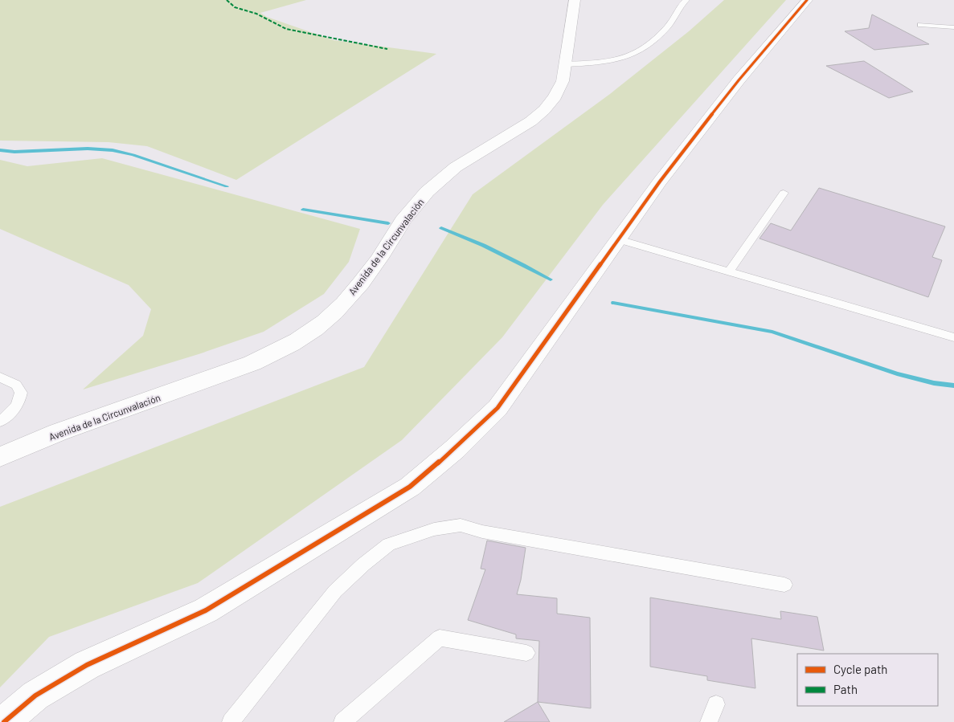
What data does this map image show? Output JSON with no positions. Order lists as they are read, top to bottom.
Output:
{
  "streets": {
    "street": ["Avenida de la Circunvalación"]
  },
  "legend": ["Cycle path", "Path"]
}
